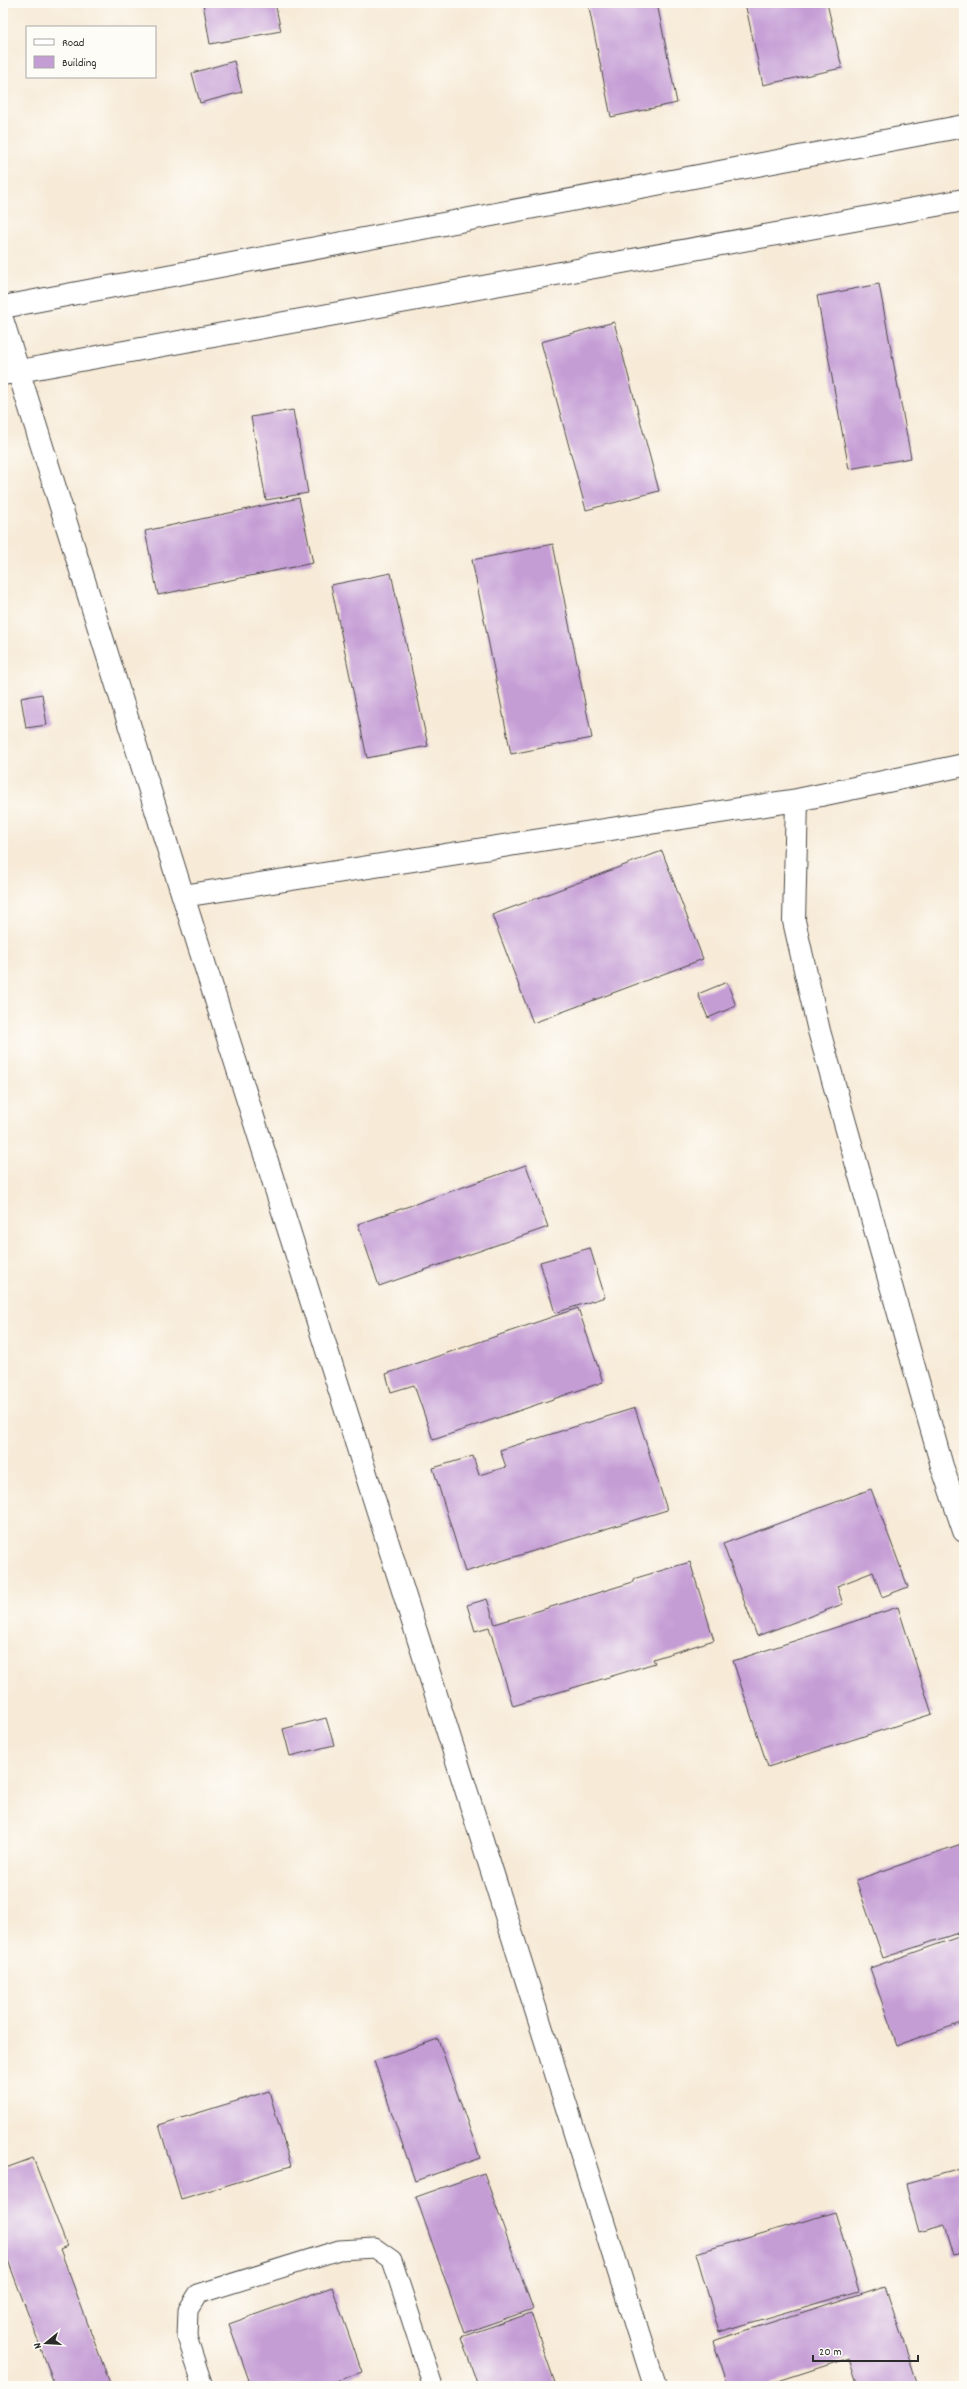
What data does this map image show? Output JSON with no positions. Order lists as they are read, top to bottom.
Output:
{
  "legend": ["Road", "Building"],
  "scale_bar": "20 m",
  "north": "left"
}
